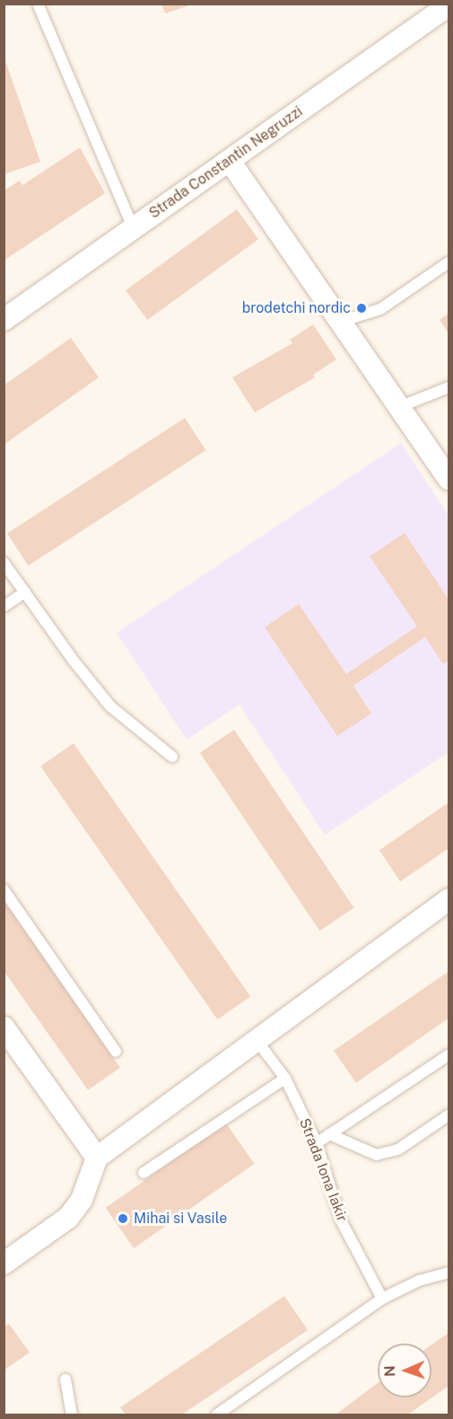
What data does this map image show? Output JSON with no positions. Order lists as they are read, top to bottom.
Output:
{
  "streets": {
    "street": ["Strada Constantin Negruzzi"],
    "lane": ["Strada Iona Iakir"]
  },
  "places": ["brodetchi nordic", "Mihai si Vasile"],
  "north": "left"
}
